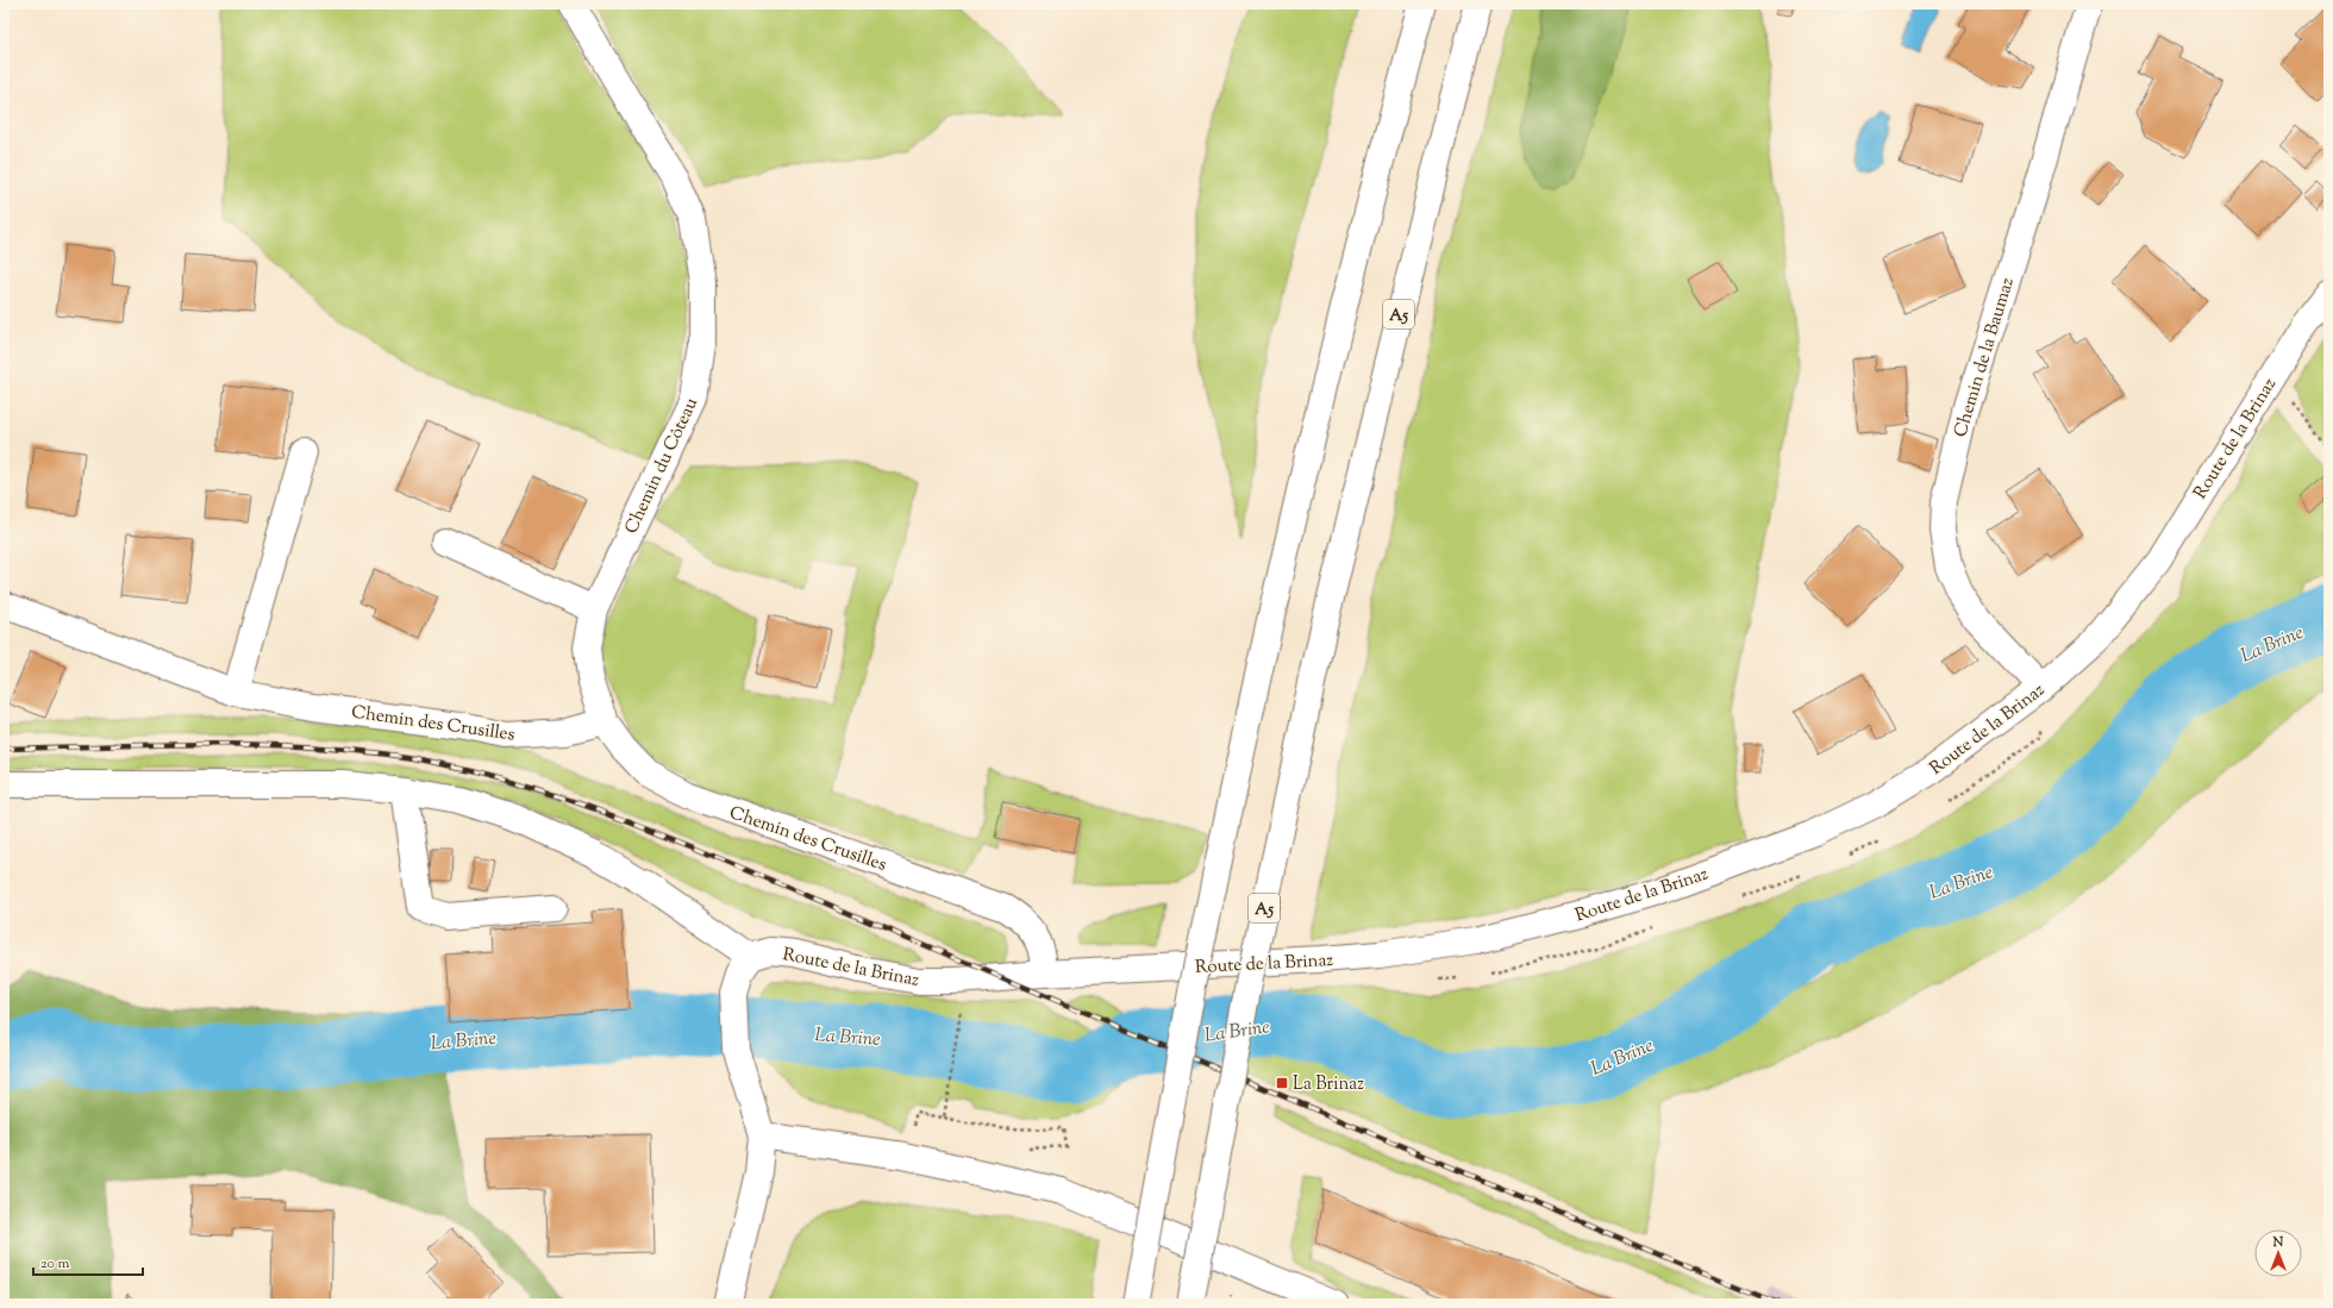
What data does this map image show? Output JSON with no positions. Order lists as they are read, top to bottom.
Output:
{
  "streets": {
    "main road": [
      "A5",
      "Chemin de la Baumaz",
      "Route de la Brinaz",
      "Chemin du Côteau",
      "Chemin des Crusilles"
    ]
  },
  "crossings": [
    ["Chemin de la Baumaz", "Route de la Brinaz"],
    ["Route de la Brinaz", "Chemin des Crusilles"],
    ["Chemin du Côteau", "Chemin des Crusilles"]
  ],
  "water": ["La Brine"],
  "places": {
    "transit": ["La Brinaz"]
  },
  "scale_bar": "20 m",
  "north": "top"
}
